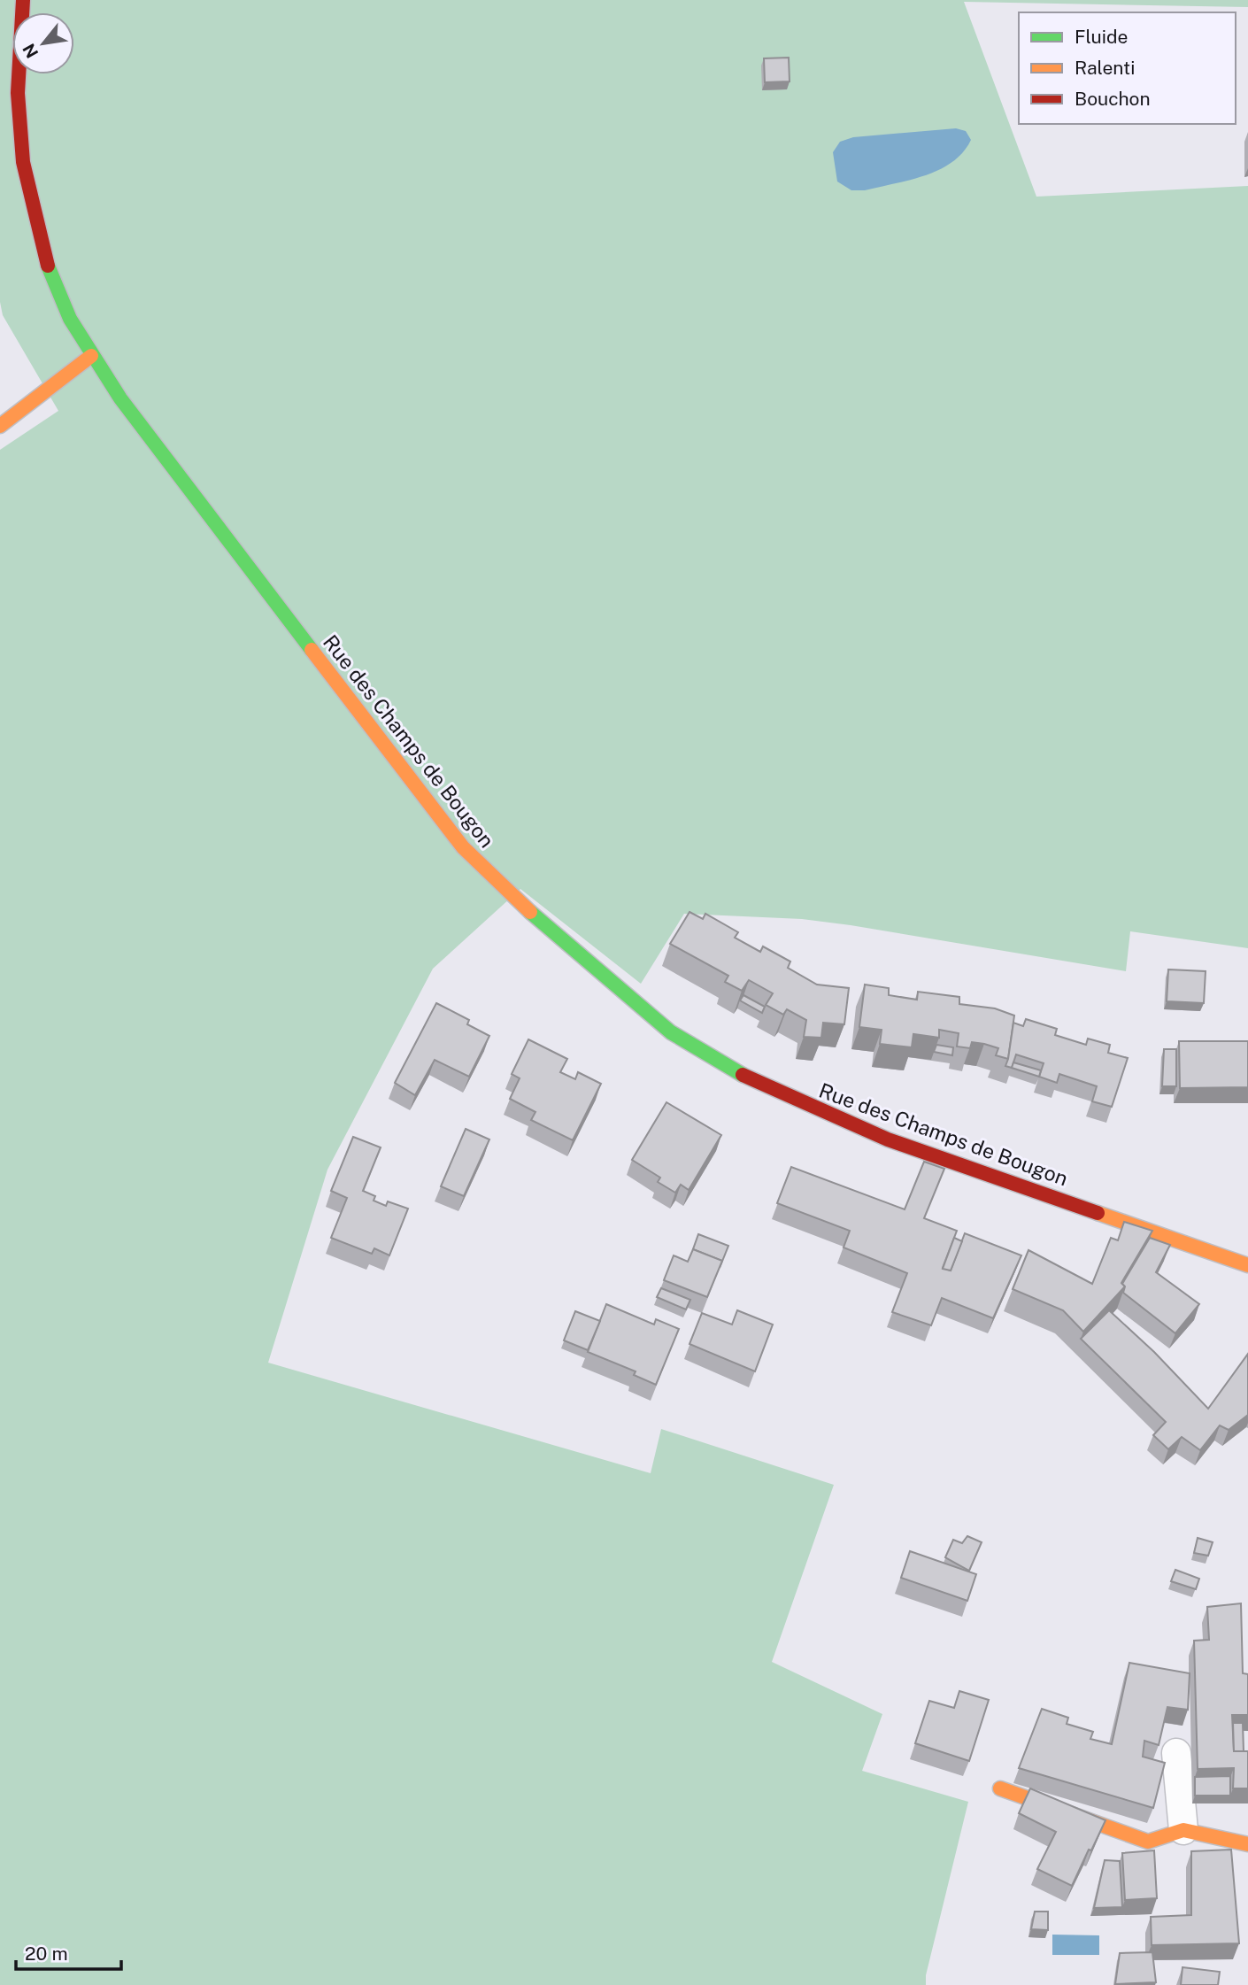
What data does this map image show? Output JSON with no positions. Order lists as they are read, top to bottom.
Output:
{
  "streets": {
    "street": ["Rue des Champs de Bougon"]
  },
  "legend": ["Fluide", "Ralenti", "Bouchon"],
  "scale_bar": "20 m",
  "north": "bottom left"
}
